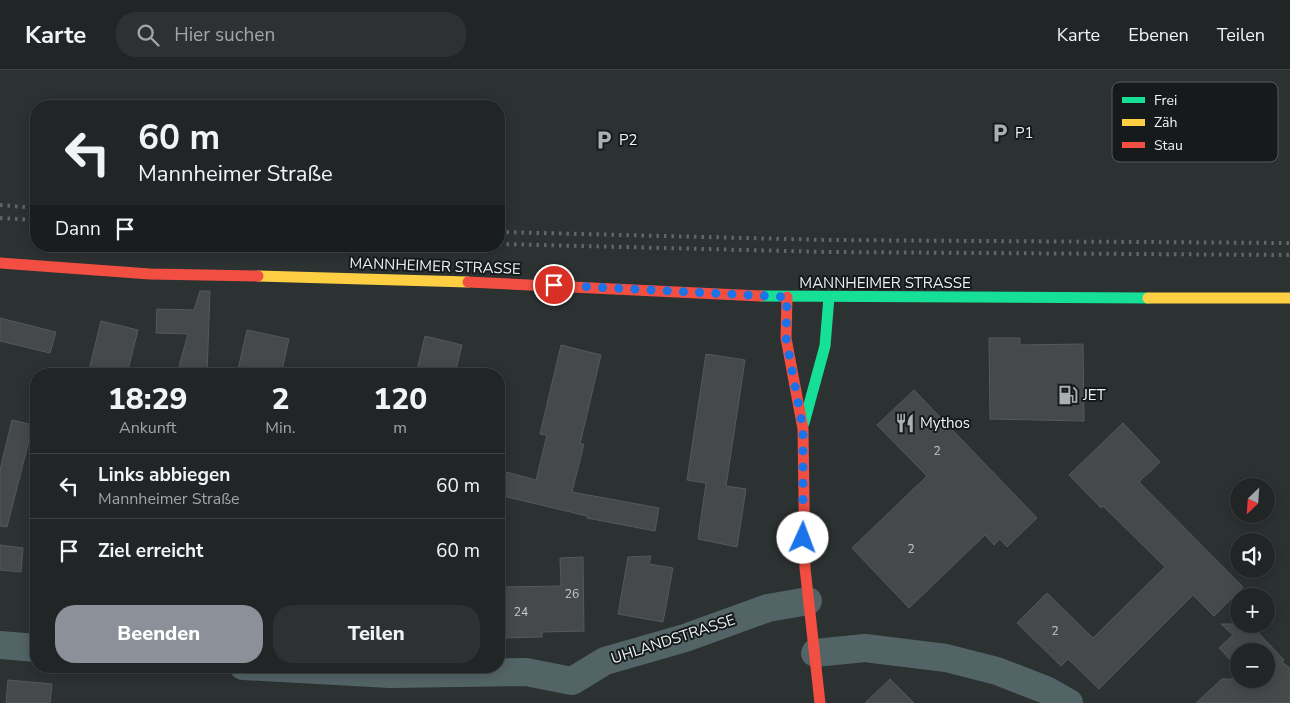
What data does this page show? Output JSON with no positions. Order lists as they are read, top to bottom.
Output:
{
  "streets": {
    "main road": ["MANNHEIMER STRASSE"],
    "street": ["UHLANDSTRASSE"]
  },
  "places": {
    "parking": ["P1", "P2"],
    "fuel station": ["JET"],
    "restaurant": ["Mythos"]
  },
  "house_numbers": [
    "2",
    "2",
    "26",
    "24",
    "2"
  ],
  "legend": ["Frei", "Zäh", "Stau"],
  "north": "bottom left",
  "page": {
    "header": "Karte",
    "search": "Hier suchen",
    "nav": ["Karte", "Ebenen", "Teilen"],
    "turn": ["60 m", "Mannheimer Straße"],
    "then": "Dann",
    "eta": [
      "18:29",
      "Ankunft",
      "2",
      "Min.",
      "120",
      "m"
    ],
    "list": [
      {
        "name": "Links abbiegen",
        "note": "Mannheimer Straße",
        "value": "60 m"
      },
      {
        "name": "Ziel erreicht",
        "value": "60 m"
      }
    ],
    "map_buttons": ["+", "−"],
    "buttons": ["Beenden", "Teilen"]
  }
}
